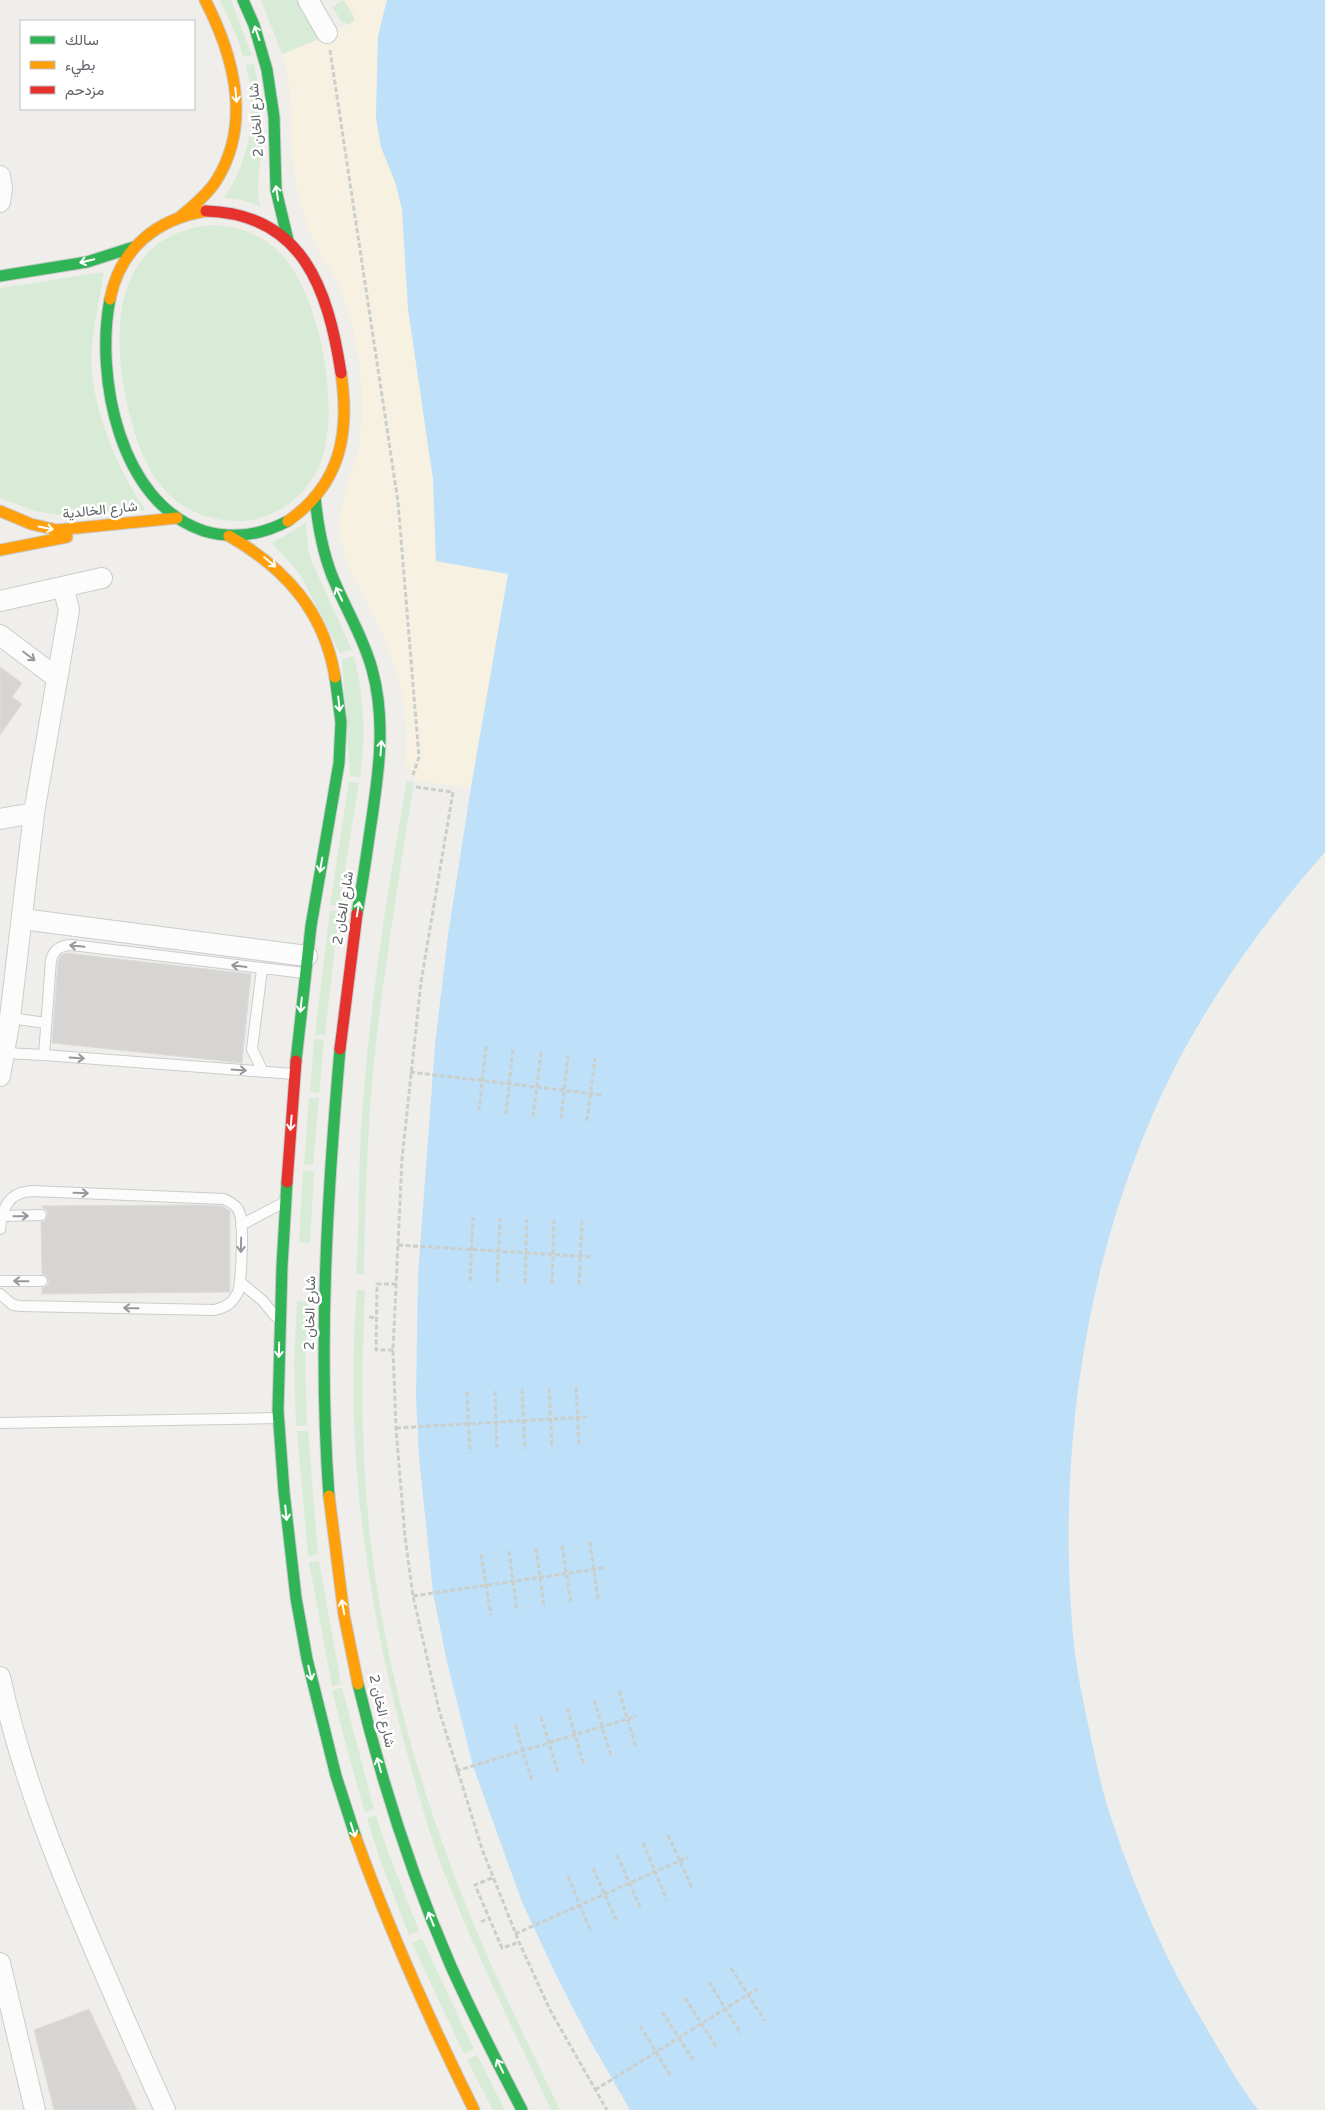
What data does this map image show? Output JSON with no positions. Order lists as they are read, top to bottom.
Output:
{
  "streets": {
    "main road": ["شارع الخان 2", "شارع الخالدية"]
  },
  "legend": ["سالك", "بطيء", "مزدحم"]
}
